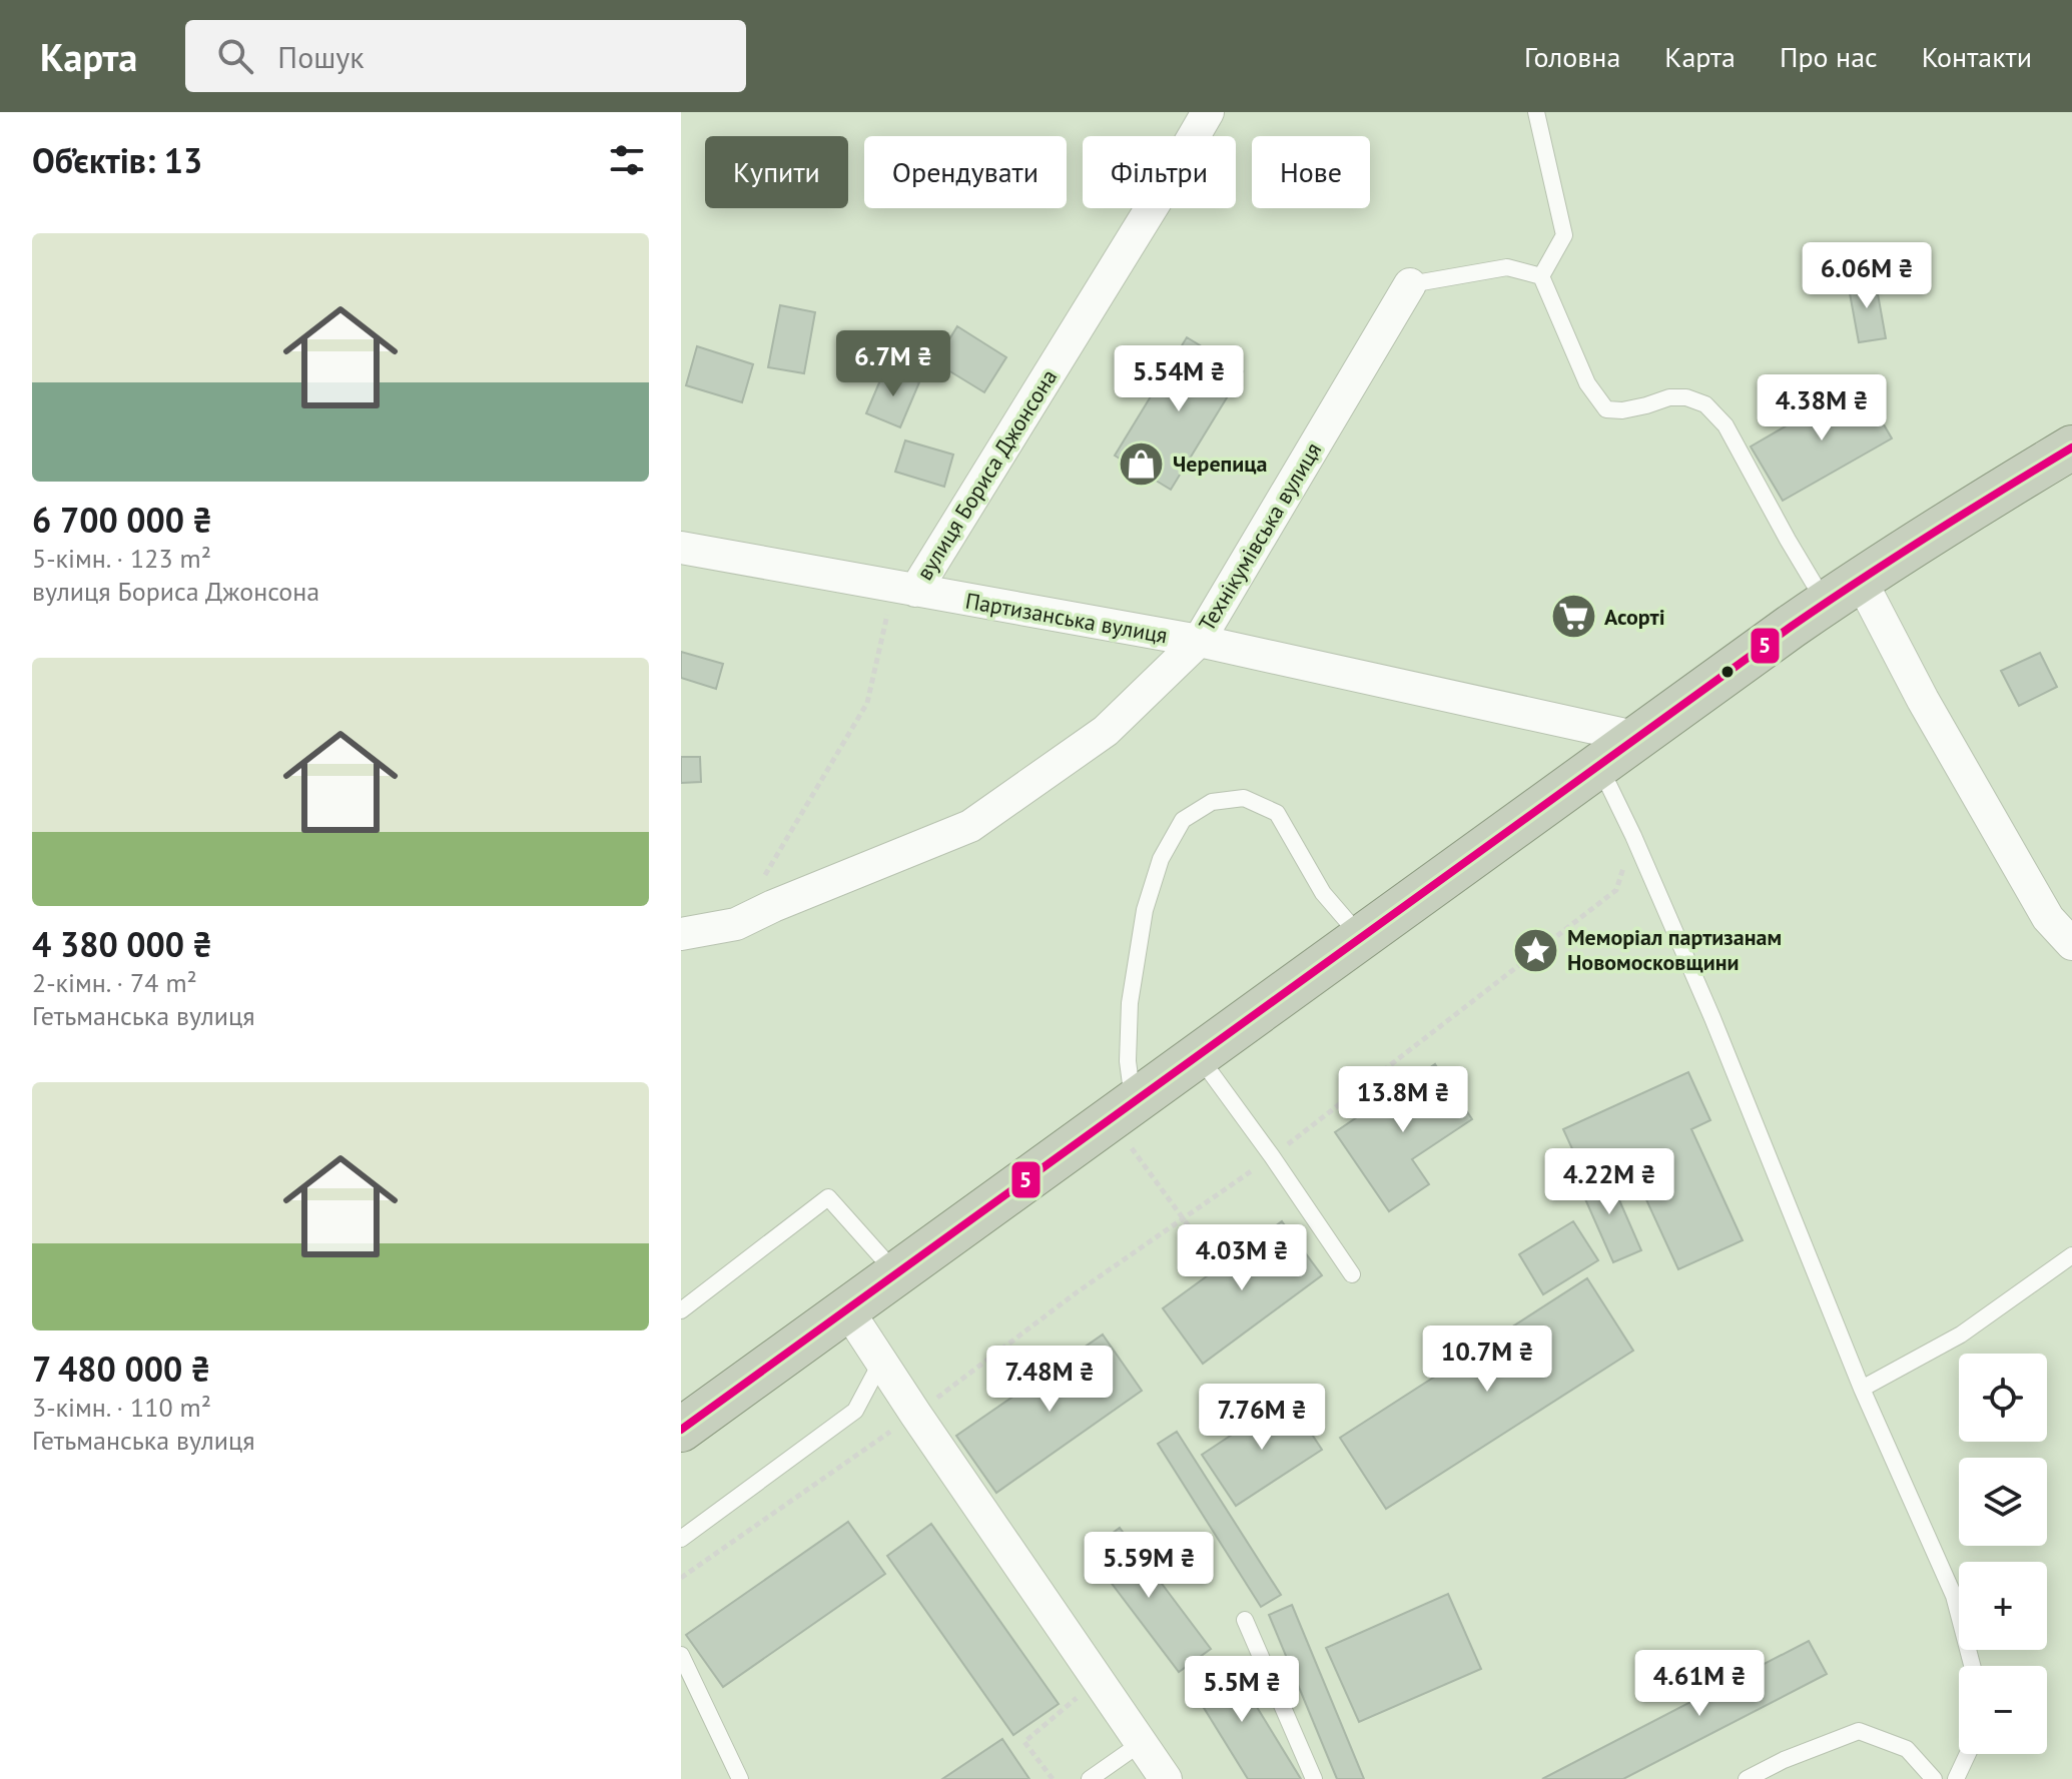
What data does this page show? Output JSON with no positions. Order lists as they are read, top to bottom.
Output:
{
  "streets": {
    "street": ["вулиця Бориса Джонсона", "Технікумівська вулиця", "Партизанська вулиця"]
  },
  "crossings": [
    ["вулиця Бориса Джонсона", "Партизанська вулиця"],
    ["Технікумівська вулиця", "Партизанська вулиця"]
  ],
  "places": {
    "shop": ["Черепица"],
    "supermarket": ["Асорті"],
    "place": ["Меморіал партизанам Новомосковщини"]
  },
  "lines": ["transit line 5"],
  "page": {
    "header": "Карта",
    "search": "Пошук",
    "nav": [
      "Головна",
      "Карта",
      "Про нас",
      "Контакти"
    ],
    "heading": "Об’єктів: 13",
    "chip": [
      "Купити",
      "Орендувати",
      "Фільтри",
      "Нове"
    ],
    "list": [
      {
        "name": "6 700 000 ₴",
        "note": "5-кімн. · 123 m² · вулиця Бориса Джонсона"
      },
      {
        "name": "4 380 000 ₴",
        "note": "2-кімн. · 74 m² · Гетьманська вулиця"
      },
      {
        "name": "7 480 000 ₴",
        "note": "3-кімн. · 110 m² · Гетьманська вулиця"
      }
    ],
    "price": [
      "6.06M ₴",
      "6.7M ₴",
      "5.54M ₴",
      "4.38M ₴",
      "13.8M ₴",
      "4.22M ₴",
      "4.03M ₴",
      "10.7M ₴",
      "7.48M ₴",
      "7.76M ₴",
      "5.59M ₴",
      "4.61M ₴",
      "5.5M ₴"
    ],
    "map_buttons": ["+", "−"]
  }
}
